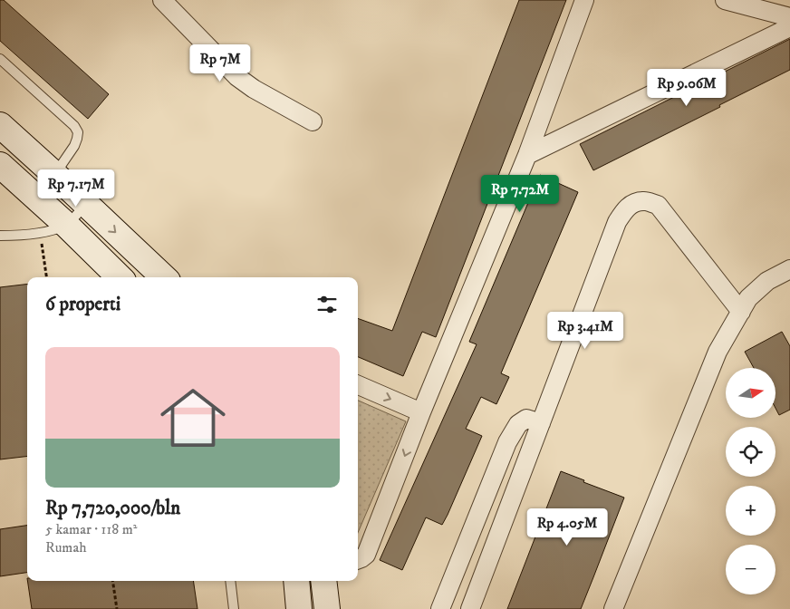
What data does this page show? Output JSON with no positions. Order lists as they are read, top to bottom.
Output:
{
  "north": "right",
  "page": {
    "price": [
      "Rp 7M",
      "Rp 9.06M",
      "Rp 7.17M",
      "Rp 7.72M",
      "Rp 3.41M",
      "Rp 4.05M"
    ],
    "heading": "6 properti",
    "list": [
      {
        "name": "Rp 7,720,000/bln",
        "note": "5 kamar · 118 m² · Rumah"
      }
    ],
    "map_buttons": ["+", "−"]
  }
}
